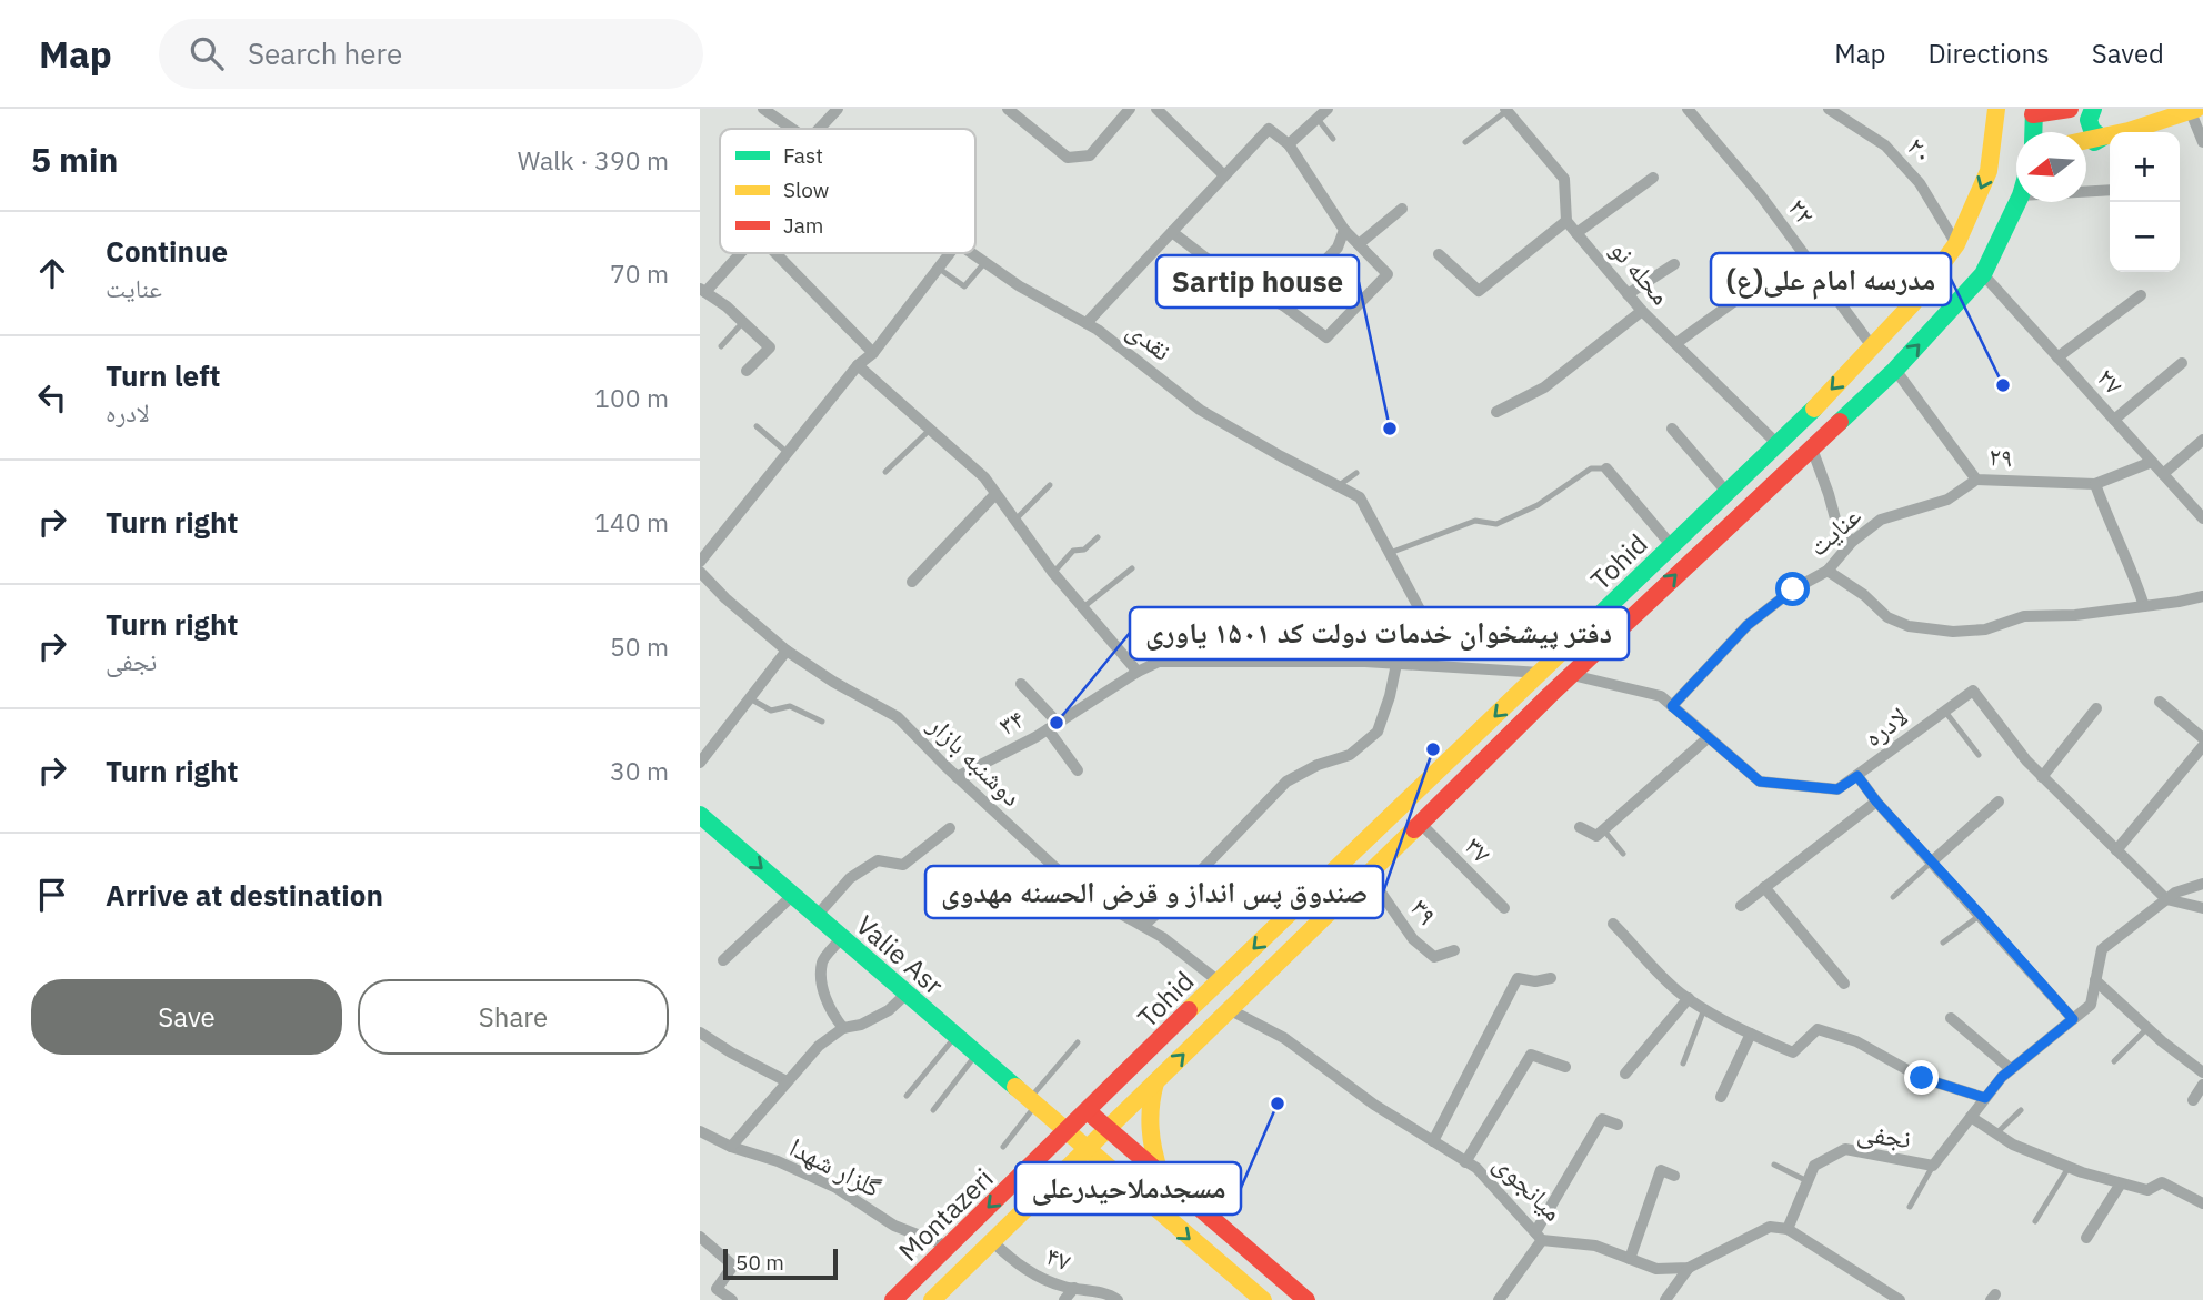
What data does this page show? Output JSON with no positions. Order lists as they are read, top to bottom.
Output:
{
  "streets": {
    "main road": ["Tohid", "Valie Asr", "Montazeri"],
    "street": [
      "۲۰",
      "۲۲",
      "محله نو",
      "نقدی",
      "۲۷",
      "۲۹",
      "عنایت",
      "۳۴",
      "لادره",
      "دوشنبه بازار",
      "۳۷",
      "۳۹",
      "نجفی",
      "گلزار شهدا",
      "میانجوی",
      "۴۷"
    ]
  },
  "crossings": [
    ["۲۰", "Tohid"],
    ["۲۲", "Tohid"],
    ["محله نو", "Tohid"],
    ["نقدی", "۳۴"],
    ["۲۷", "۲۹"],
    ["۲۷", "Tohid"],
    ["۲۹", "عنایت"],
    ["۲۹", "Tohid"],
    ["عنایت", "لادره"],
    ["Tohid", "۳۴"],
    ["Tohid", "لادره"],
    ["Tohid", "دوشنبه بازار"],
    ["Tohid", "۳۷"],
    ["Tohid", "۳۹"],
    ["Tohid", "Valie Asr"],
    ["Tohid", "میانجوی"],
    ["Tohid", "Montazeri"],
    ["۳۴", "دوشنبه بازار"],
    ["لادره", "نجفی"],
    ["Valie Asr", "Montazeri"],
    ["نجفی", "میانجوی"],
    ["گلزار شهدا", "Montazeri"],
    ["Montazeri", "۴۷"]
  ],
  "places": [
    "مدرسه امام علی(ع)",
    "Sartip house",
    "دفتر پیشخوان خدمات دولت کد ۱۵۰۱ یاوری",
    "صندوق پس انداز و قرض الحسنه مهدوی",
    "مسجدملاحیدرعلی"
  ],
  "legend": ["Fast", "Slow", "Jam"],
  "scale_bar": "50 m",
  "north": "left",
  "page": {
    "header": "Map",
    "search": "Search here",
    "nav": ["Map", "Directions", "Saved"],
    "heading": ["5 min", "Walk · 390 m"],
    "map_buttons": ["+", "−"],
    "list": [
      ["Continue", "عنایت", "70 m"],
      ["Turn left", "لادره", "100 m"],
      ["Turn right", "140 m"],
      ["Turn right", "نجفی", "50 m"],
      ["Turn right", "30 m"],
      "Arrive at destination"
    ],
    "buttons": ["Save", "Share"],
    "scale": "50 m"
  }
}
